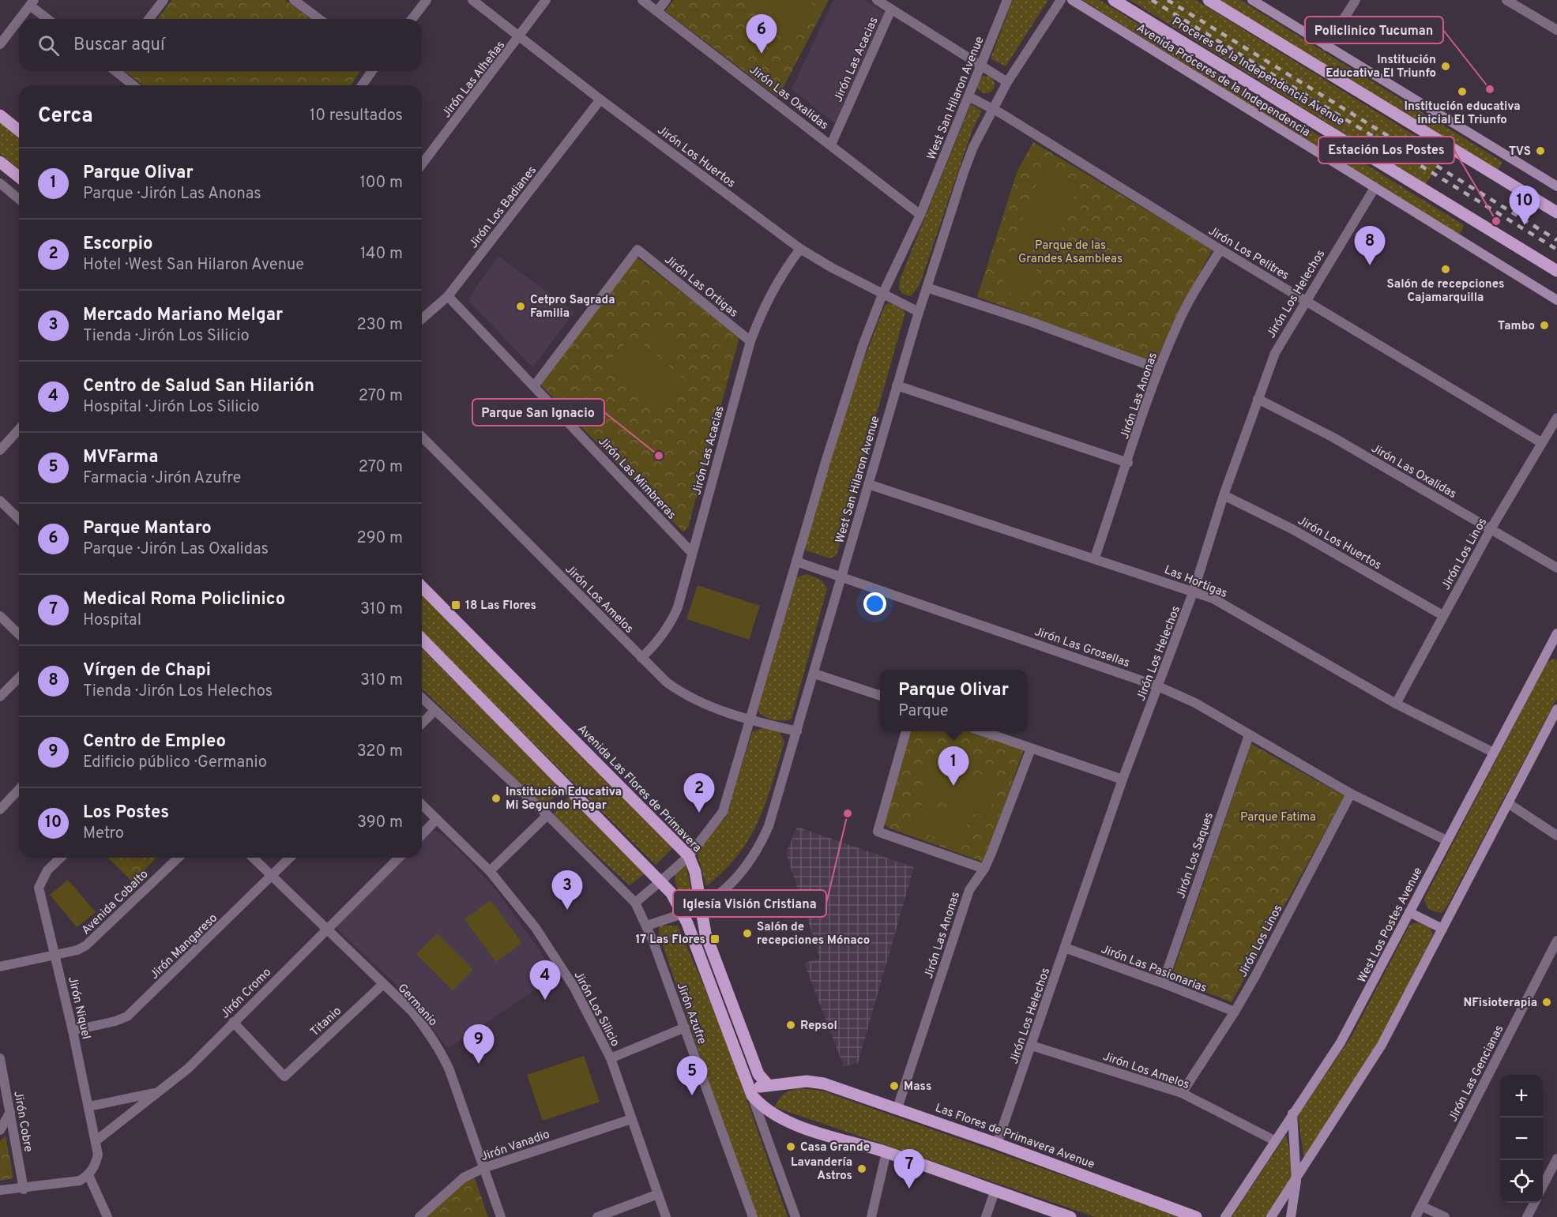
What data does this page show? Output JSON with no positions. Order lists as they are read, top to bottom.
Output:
{
  "streets": {
    "main road": [
      "Proceres de la Independencia Avenue",
      "Avenida Próceres de la Independencia",
      "Avenida Las Flores de Primavera",
      "West Los Postes Avenue",
      "Las Flores de Primavera Avenue"
    ],
    "street": [
      "Jirón Las Acacias",
      "Jirón Las Alheñas",
      "Jirón Las Oxalidas",
      "West San Hilaron Avenue",
      "Jirón Los Huertos",
      "Jirón Los Badianes",
      "Jirón Los Pelitres",
      "Jirón Las Ortigas",
      "Jirón Los Helechos",
      "Jirón Las Anonas",
      "Jirón Las Mimbreras",
      "Jirón Los Linos",
      "Las Hortigas",
      "Jirón Los Amelos",
      "Jirón Las Grosellas",
      "Jirón Los Saques",
      "Avenida Cobalto",
      "Jirón Mangareso",
      "Jirón Las Pasionarias",
      "Jirón Cromo",
      "Germanio",
      "Jirón Niquel",
      "Jirón Los Silicio",
      "Jirón Azufre",
      "Titanio",
      "Jirón Las Gencianas",
      "Jirón Cobre",
      "Jirón Vanadio"
    ]
  },
  "crossings": [
    ["Jirón Las Acacias", "Jirón Las Oxalidas"],
    ["Jirón Las Acacias", "Jirón Los Huertos"],
    ["Jirón Las Acacias", "Jirón Las Ortigas"],
    ["Jirón Las Acacias", "Jirón Las Mimbreras"],
    ["Jirón Las Acacias", "Jirón Los Amelos"],
    ["Jirón Las Alheñas", "Jirón Los Huertos"],
    ["Avenida Próceres de la Independencia", "Jirón Los Helechos"],
    ["Jirón Las Oxalidas", "West San Hilaron Avenue"],
    ["Jirón Las Oxalidas", "Jirón Los Helechos"],
    ["Jirón Las Oxalidas", "Jirón Los Linos"],
    ["West San Hilaron Avenue", "Jirón Los Huertos"],
    ["West San Hilaron Avenue", "Jirón Los Pelitres"],
    ["West San Hilaron Avenue", "Las Hortigas"],
    ["West San Hilaron Avenue", "Jirón Los Amelos"],
    ["West San Hilaron Avenue", "Jirón Las Grosellas"],
    ["West San Hilaron Avenue", "Avenida Las Flores de Primavera"],
    ["West San Hilaron Avenue", "Jirón Azufre"],
    ["Jirón Los Huertos", "Jirón Los Badianes"],
    ["Jirón Los Huertos", "Jirón Los Helechos"],
    ["Jirón Los Huertos", "Jirón Los Linos"],
    ["Jirón Los Badianes", "Jirón Las Mimbreras"],
    ["Jirón Los Pelitres", "Jirón Los Helechos"],
    ["Jirón Los Pelitres", "Jirón Las Anonas"],
    ["Jirón Los Pelitres", "Jirón Los Linos"],
    ["Jirón Las Ortigas", "Jirón Las Mimbreras"],
    ["Jirón Los Helechos", "Las Hortigas"],
    ["Jirón Los Helechos", "Jirón Los Amelos"],
    ["Jirón Los Helechos", "Jirón Las Grosellas"],
    ["Jirón Los Helechos", "Jirón Las Pasionarias"],
    ["Jirón Los Helechos", "Las Flores de Primavera Avenue"],
    ["Jirón Las Anonas", "Las Hortigas"],
    ["Jirón Las Anonas", "Las Flores de Primavera Avenue"],
    ["Jirón Los Linos", "Las Hortigas"],
    ["Jirón Los Linos", "Jirón Los Amelos"],
    ["Jirón Los Linos", "Jirón Las Grosellas"],
    ["Jirón Los Linos", "Jirón Las Pasionarias"],
    ["Las Hortigas", "West Los Postes Avenue"],
    ["Jirón Los Amelos", "West Los Postes Avenue"],
    ["Jirón Las Grosellas", "Jirón Los Saques"],
    ["Jirón Las Grosellas", "West Los Postes Avenue"],
    ["Avenida Las Flores de Primavera", "Las Flores de Primavera Avenue"],
    ["Jirón Los Saques", "Jirón Las Pasionarias"],
    ["Avenida Cobalto", "Jirón Niquel"],
    ["Jirón Mangareso", "Germanio"],
    ["Jirón Mangareso", "Jirón Niquel"],
    ["Jirón Cromo", "Germanio"],
    ["Jirón Cromo", "Jirón Niquel"],
    ["Jirón Cromo", "Titanio"],
    ["Germanio", "Titanio"],
    ["Germanio", "Jirón Vanadio"],
    ["Jirón Los Silicio", "Jirón Vanadio"]
  ],
  "parks": ["Parque de las Grandes Asambleas", "Parque Fatima"],
  "places": {
    "other": [
      "Institución Educativa El Triunfo",
      "Policlinico Tucuman",
      "Institución educativa inicial El Triunfo",
      "TVS",
      "Estación Los Postes",
      "Salón de recepciones Cajamarquilla",
      "Cetpro Sagrada Familia",
      "Tambo",
      "Parque San Ignacio",
      "Institución Educativa Mi Segundo Hogar",
      "Iglesía Visión Cristiana",
      "Salón de recepciones Mónaco",
      "NFisioterapia",
      "Repsol",
      "Mass",
      "Casa Grande",
      "Lavandería Astros"
    ],
    "transit": ["18 Las Flores", "17 Las Flores"]
  },
  "page": {
    "pins": [
      "6",
      "10",
      "8",
      "1",
      "2",
      "3",
      "4",
      "9",
      "5",
      "7"
    ],
    "search": "Buscar aquí",
    "heading": ["Cerca", "10 resultados"],
    "list": [
      {
        "mark": "1",
        "name": "Parque Olivar",
        "note": "Parque · Jirón Las Anonas",
        "value": "100 m"
      },
      {
        "mark": "2",
        "name": "Escorpio",
        "note": "Hotel · West San Hilaron Avenue",
        "value": "140 m"
      },
      {
        "mark": "3",
        "name": "Mercado Mariano Melgar",
        "note": "Tienda · Jirón Los Silicio",
        "value": "230 m"
      },
      {
        "mark": "4",
        "name": "Centro de Salud San Hilarión",
        "note": "Hospital · Jirón Los Silicio",
        "value": "270 m"
      },
      {
        "mark": "5",
        "name": "MVFarma",
        "note": "Farmacia · Jirón Azufre",
        "value": "270 m"
      },
      {
        "mark": "6",
        "name": "Parque Mantaro",
        "note": "Parque · Jirón Las Oxalidas",
        "value": "290 m"
      },
      {
        "mark": "7",
        "name": "Medical Roma Policlinico",
        "note": "Hospital",
        "value": "310 m"
      },
      {
        "mark": "8",
        "name": "Vírgen de Chapi",
        "note": "Tienda · Jirón Los Helechos",
        "value": "310 m"
      },
      {
        "mark": "9",
        "name": "Centro de Empleo",
        "note": "Edificio público · Germanio",
        "value": "320 m"
      },
      {
        "mark": "10",
        "name": "Los Postes",
        "note": "Metro",
        "value": "390 m"
      }
    ],
    "popup": ["Parque Olivar", "Parque"],
    "map_buttons": ["+", "−"]
  }
}
